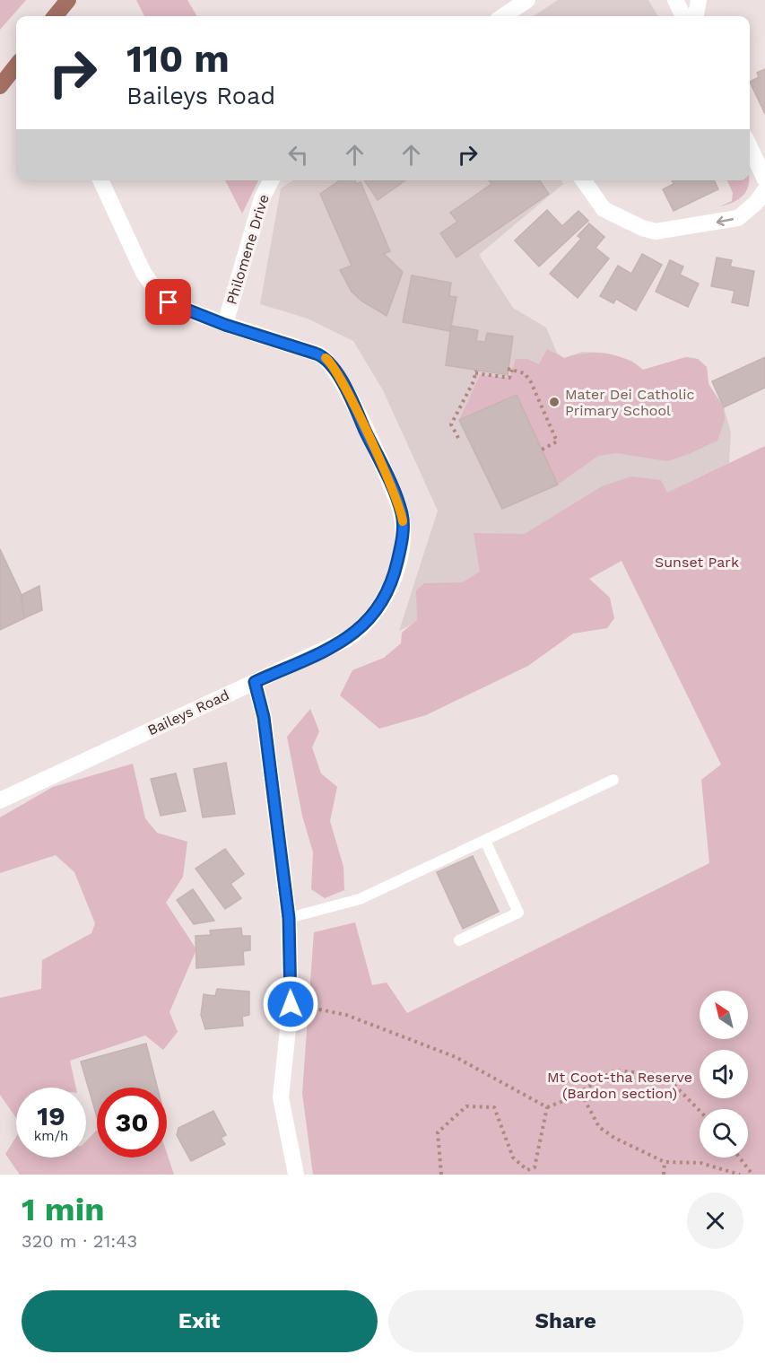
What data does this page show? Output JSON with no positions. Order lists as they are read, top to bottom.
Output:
{
  "streets": {
    "street": ["Philomene Drive", "Baileys Road"]
  },
  "crossings": [
    ["Philomene Drive", "Baileys Road"]
  ],
  "parks": ["Sunset Park", "Mt Coot-tha Reserve (Bardon section)"],
  "places": ["Mater Dei Catholic Primary School"],
  "north": "top left",
  "page": {
    "turn": ["110 m", "Baileys Road"],
    "speed": "19 km/h",
    "limit": "30",
    "heading": ["1 min", "320 m · 21:43"],
    "buttons": ["Exit", "Share"]
  }
}
